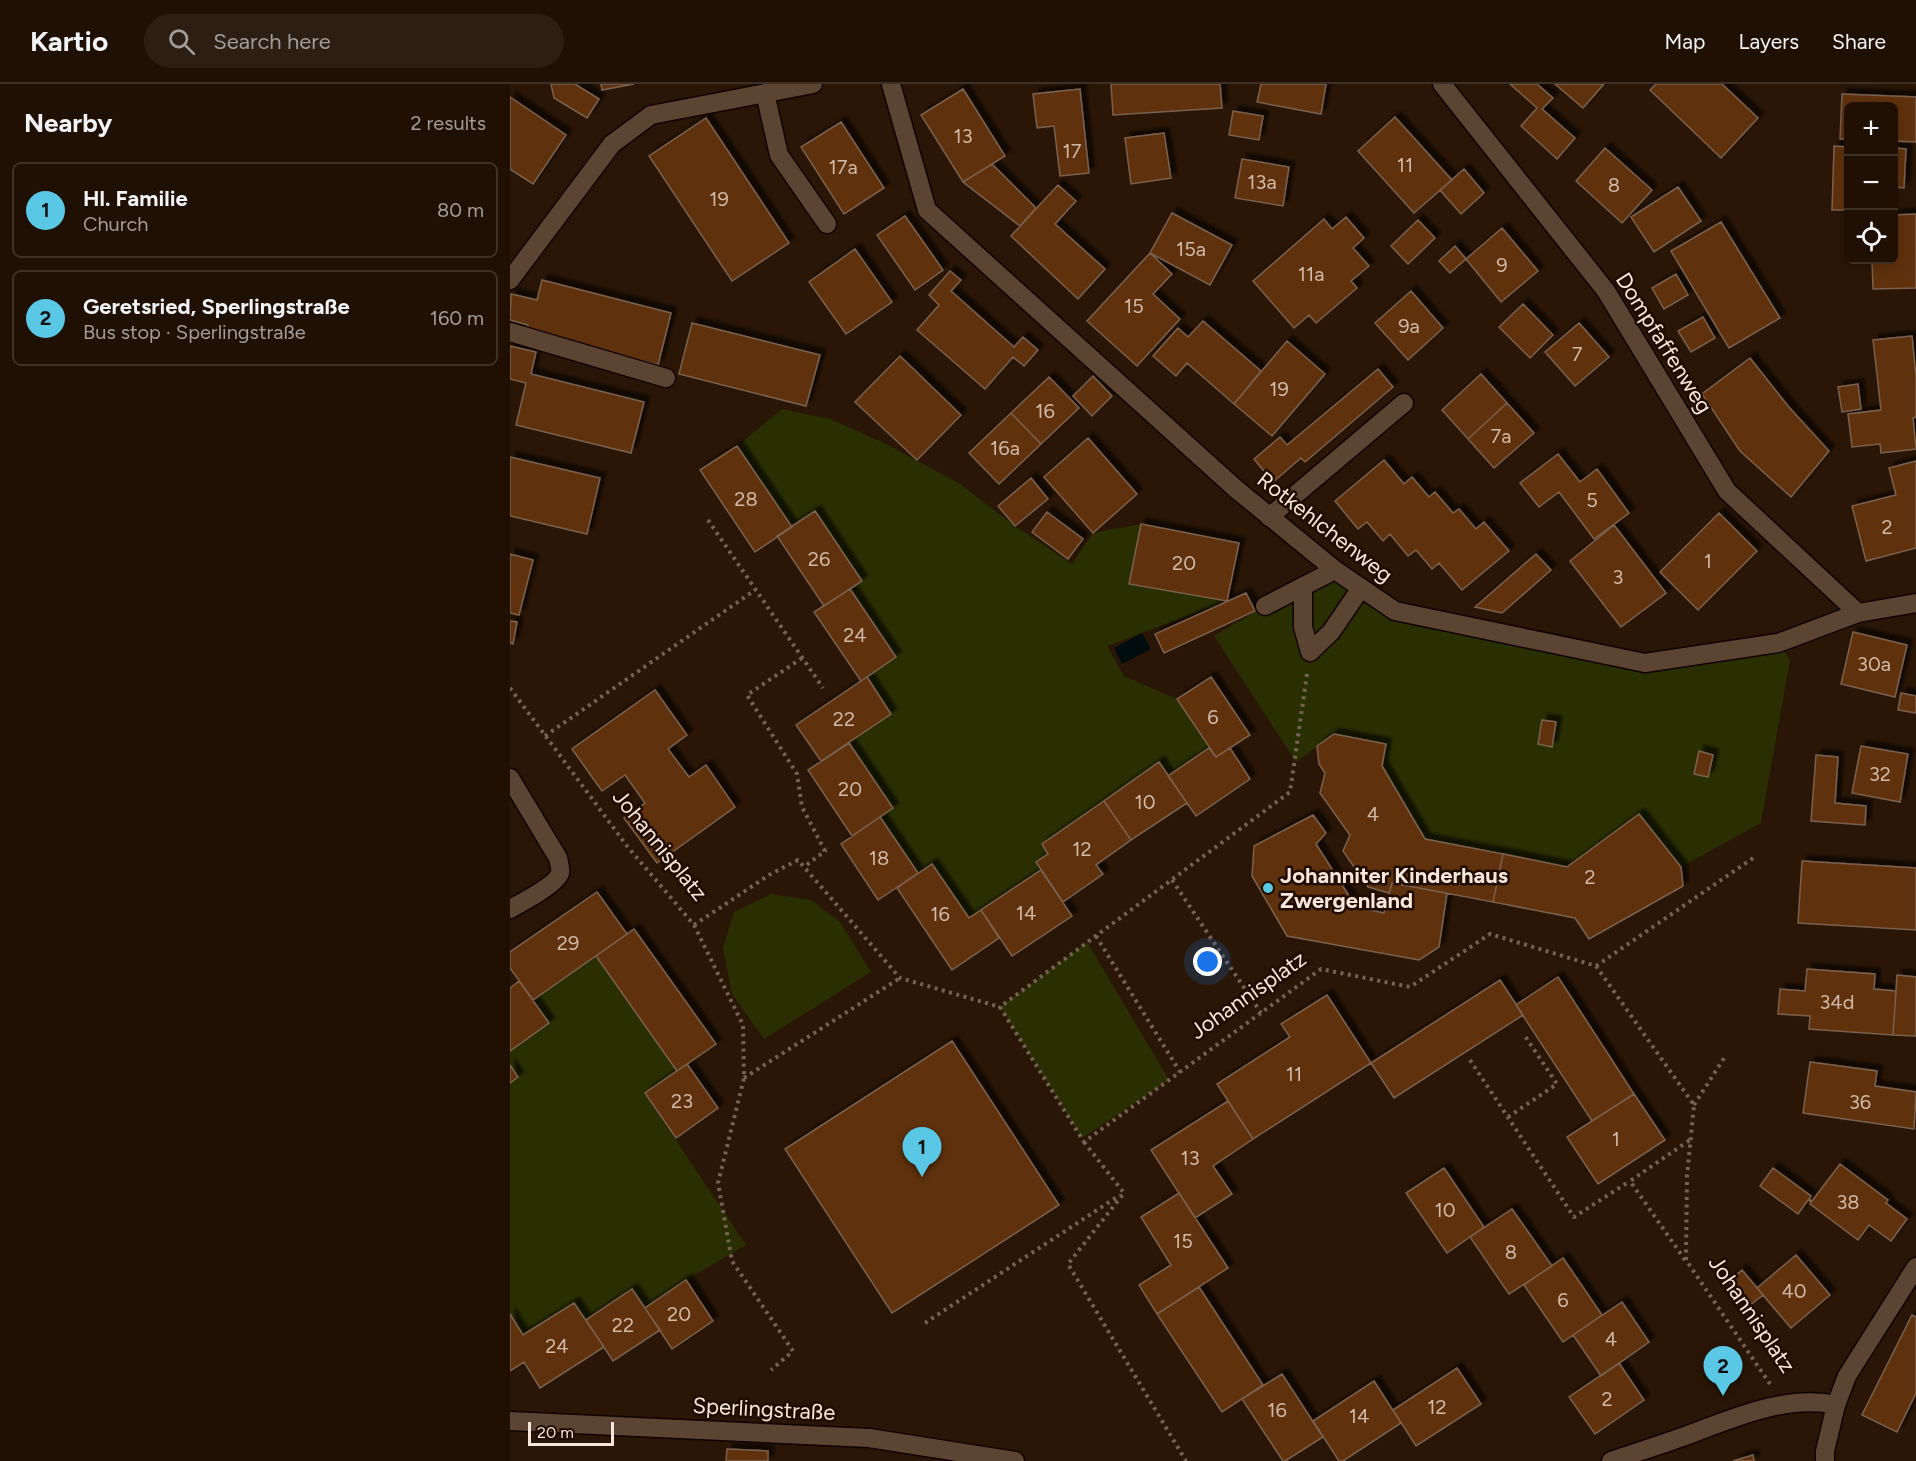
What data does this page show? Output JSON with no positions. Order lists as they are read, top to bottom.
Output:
{
  "streets": {
    "street": ["Dompfaffenweg", "Rotkehlchenweg", "Sperlingstraße"],
    "path": ["Johannisplatz"]
  },
  "crossings": [
    ["Dompfaffenweg", "Rotkehlchenweg"]
  ],
  "places": ["Johanniter Kinderhaus Zwergenland"],
  "house_numbers": [
    "13",
    "17",
    "11",
    "17a",
    "13a",
    "8",
    "19",
    "15a",
    "9",
    "11a",
    "15",
    "9a",
    "7",
    "19",
    "16",
    "7a",
    "16a",
    "28",
    "5",
    "2",
    "26",
    "1",
    "20",
    "3",
    "24",
    "30a",
    "6",
    "22",
    "32",
    "20",
    "10",
    "4",
    "12",
    "18",
    "2",
    "14",
    "16",
    "29",
    "34d",
    "11",
    "23",
    "36",
    "1",
    "13",
    "38",
    "10",
    "15",
    "8",
    "40",
    "6",
    "20",
    "22",
    "4",
    "24",
    "2",
    "12",
    "16",
    "14"
  ],
  "scale_bar": "20 m",
  "page": {
    "header": "Kartio",
    "search": "Search here",
    "nav": ["Map", "Layers", "Share"],
    "heading": ["Nearby", "2 results"],
    "map_buttons": ["+", "−"],
    "list": [
      {
        "mark": "1",
        "name": "Hl. Familie",
        "note": "Church",
        "value": "80 m"
      },
      {
        "mark": "2",
        "name": "Geretsried, Sperlingstraße",
        "note": "Bus stop · Sperlingstraße",
        "value": "160 m"
      }
    ],
    "pins": ["1", "2"],
    "scale": "20 m"
  }
}
